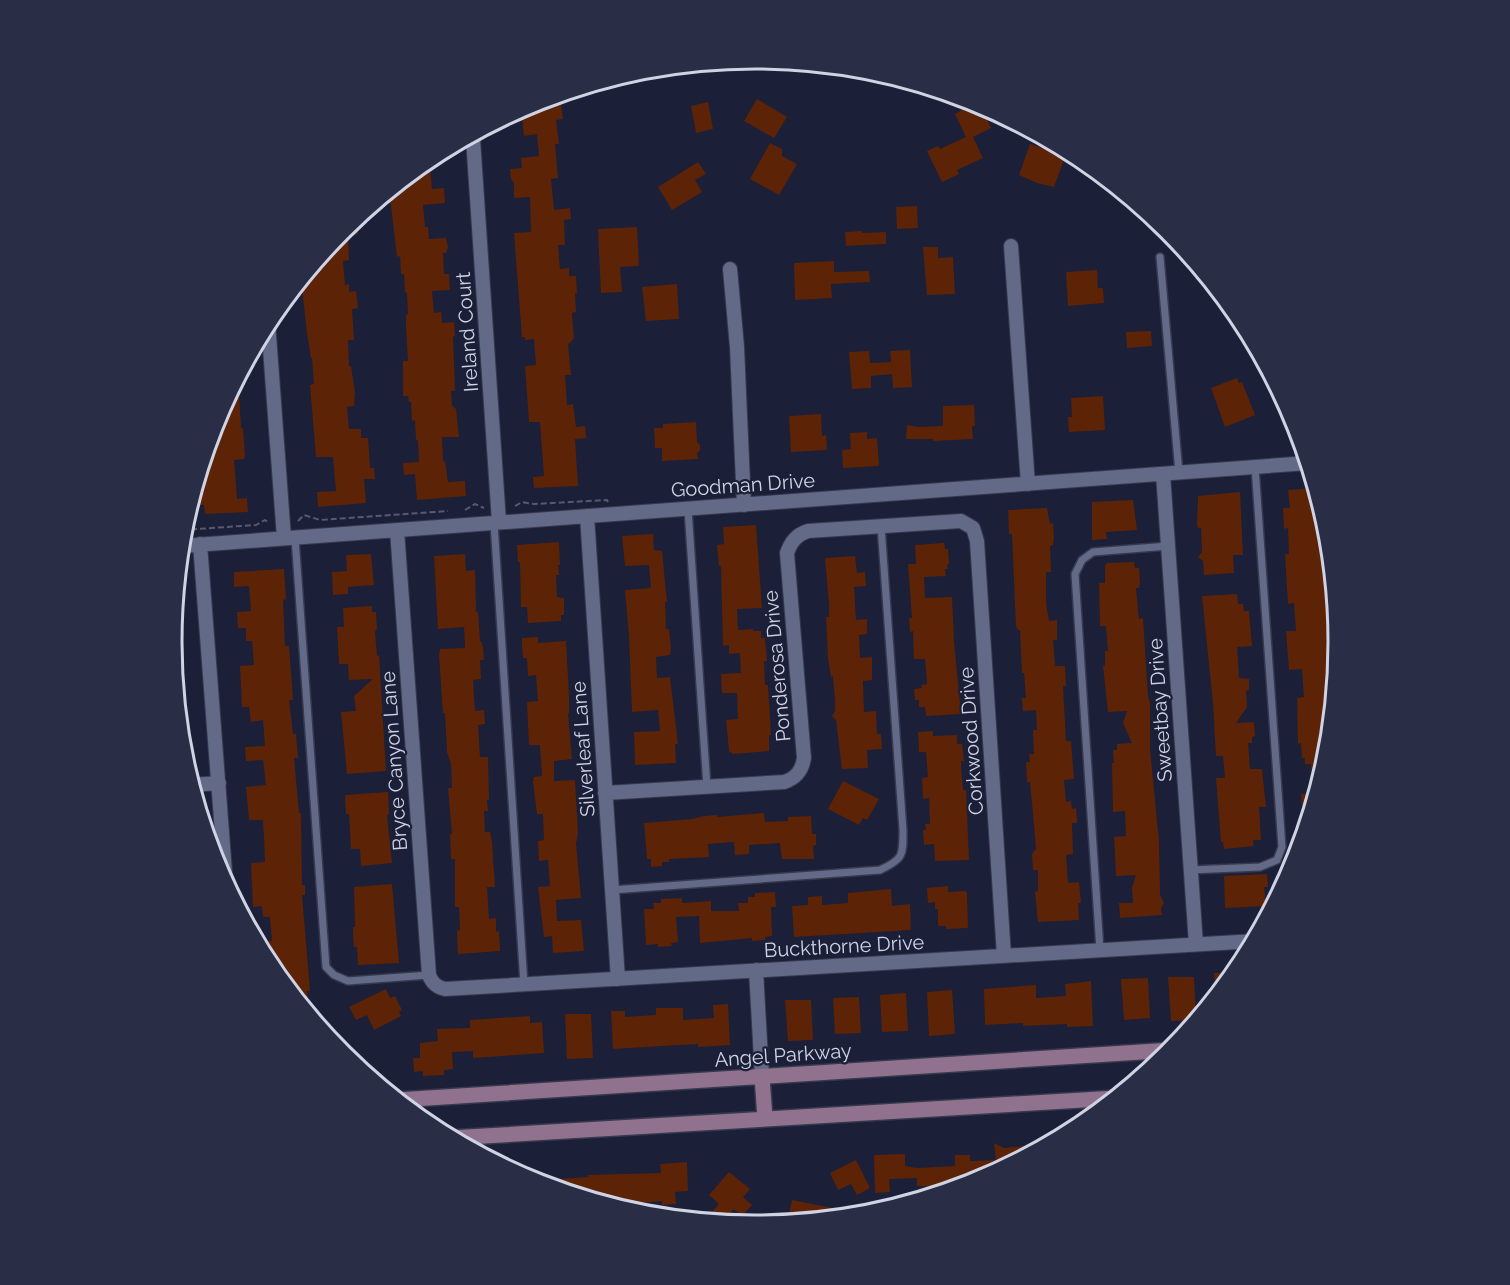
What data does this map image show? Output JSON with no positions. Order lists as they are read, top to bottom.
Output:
{
  "streets": {
    "main road": ["Angel Parkway"],
    "street": [
      "Ireland Court",
      "Goodman Drive",
      "Ponderosa Drive",
      "Sweetbay Drive",
      "Corkwood Drive",
      "Silverleaf Lane",
      "Bryce Canyon Lane",
      "Buckthorne Drive"
    ]
  },
  "crossings": [
    ["Ireland Court", "Goodman Drive"],
    ["Goodman Drive", "Sweetbay Drive"],
    ["Goodman Drive", "Silverleaf Lane"],
    ["Goodman Drive", "Bryce Canyon Lane"],
    ["Ponderosa Drive", "Corkwood Drive"],
    ["Ponderosa Drive", "Silverleaf Lane"],
    ["Sweetbay Drive", "Buckthorne Drive"],
    ["Corkwood Drive", "Buckthorne Drive"],
    ["Silverleaf Lane", "Buckthorne Drive"],
    ["Bryce Canyon Lane", "Buckthorne Drive"]
  ]
}
